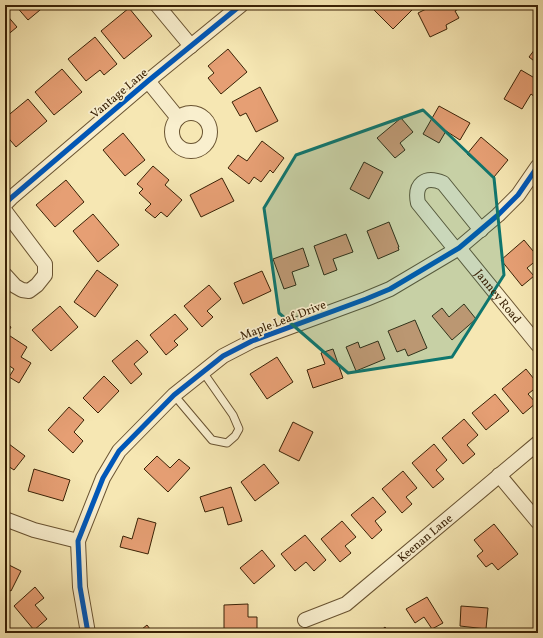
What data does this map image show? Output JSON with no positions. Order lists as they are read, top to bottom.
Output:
{
  "streets": {
    "street": [
      "Vantage Lane",
      "Janney Road",
      "Maple Leaf Drive",
      "Keenan Lane"
    ]
  },
  "crossings": [
    ["Janney Road", "Maple Leaf Drive"]
  ]
}
